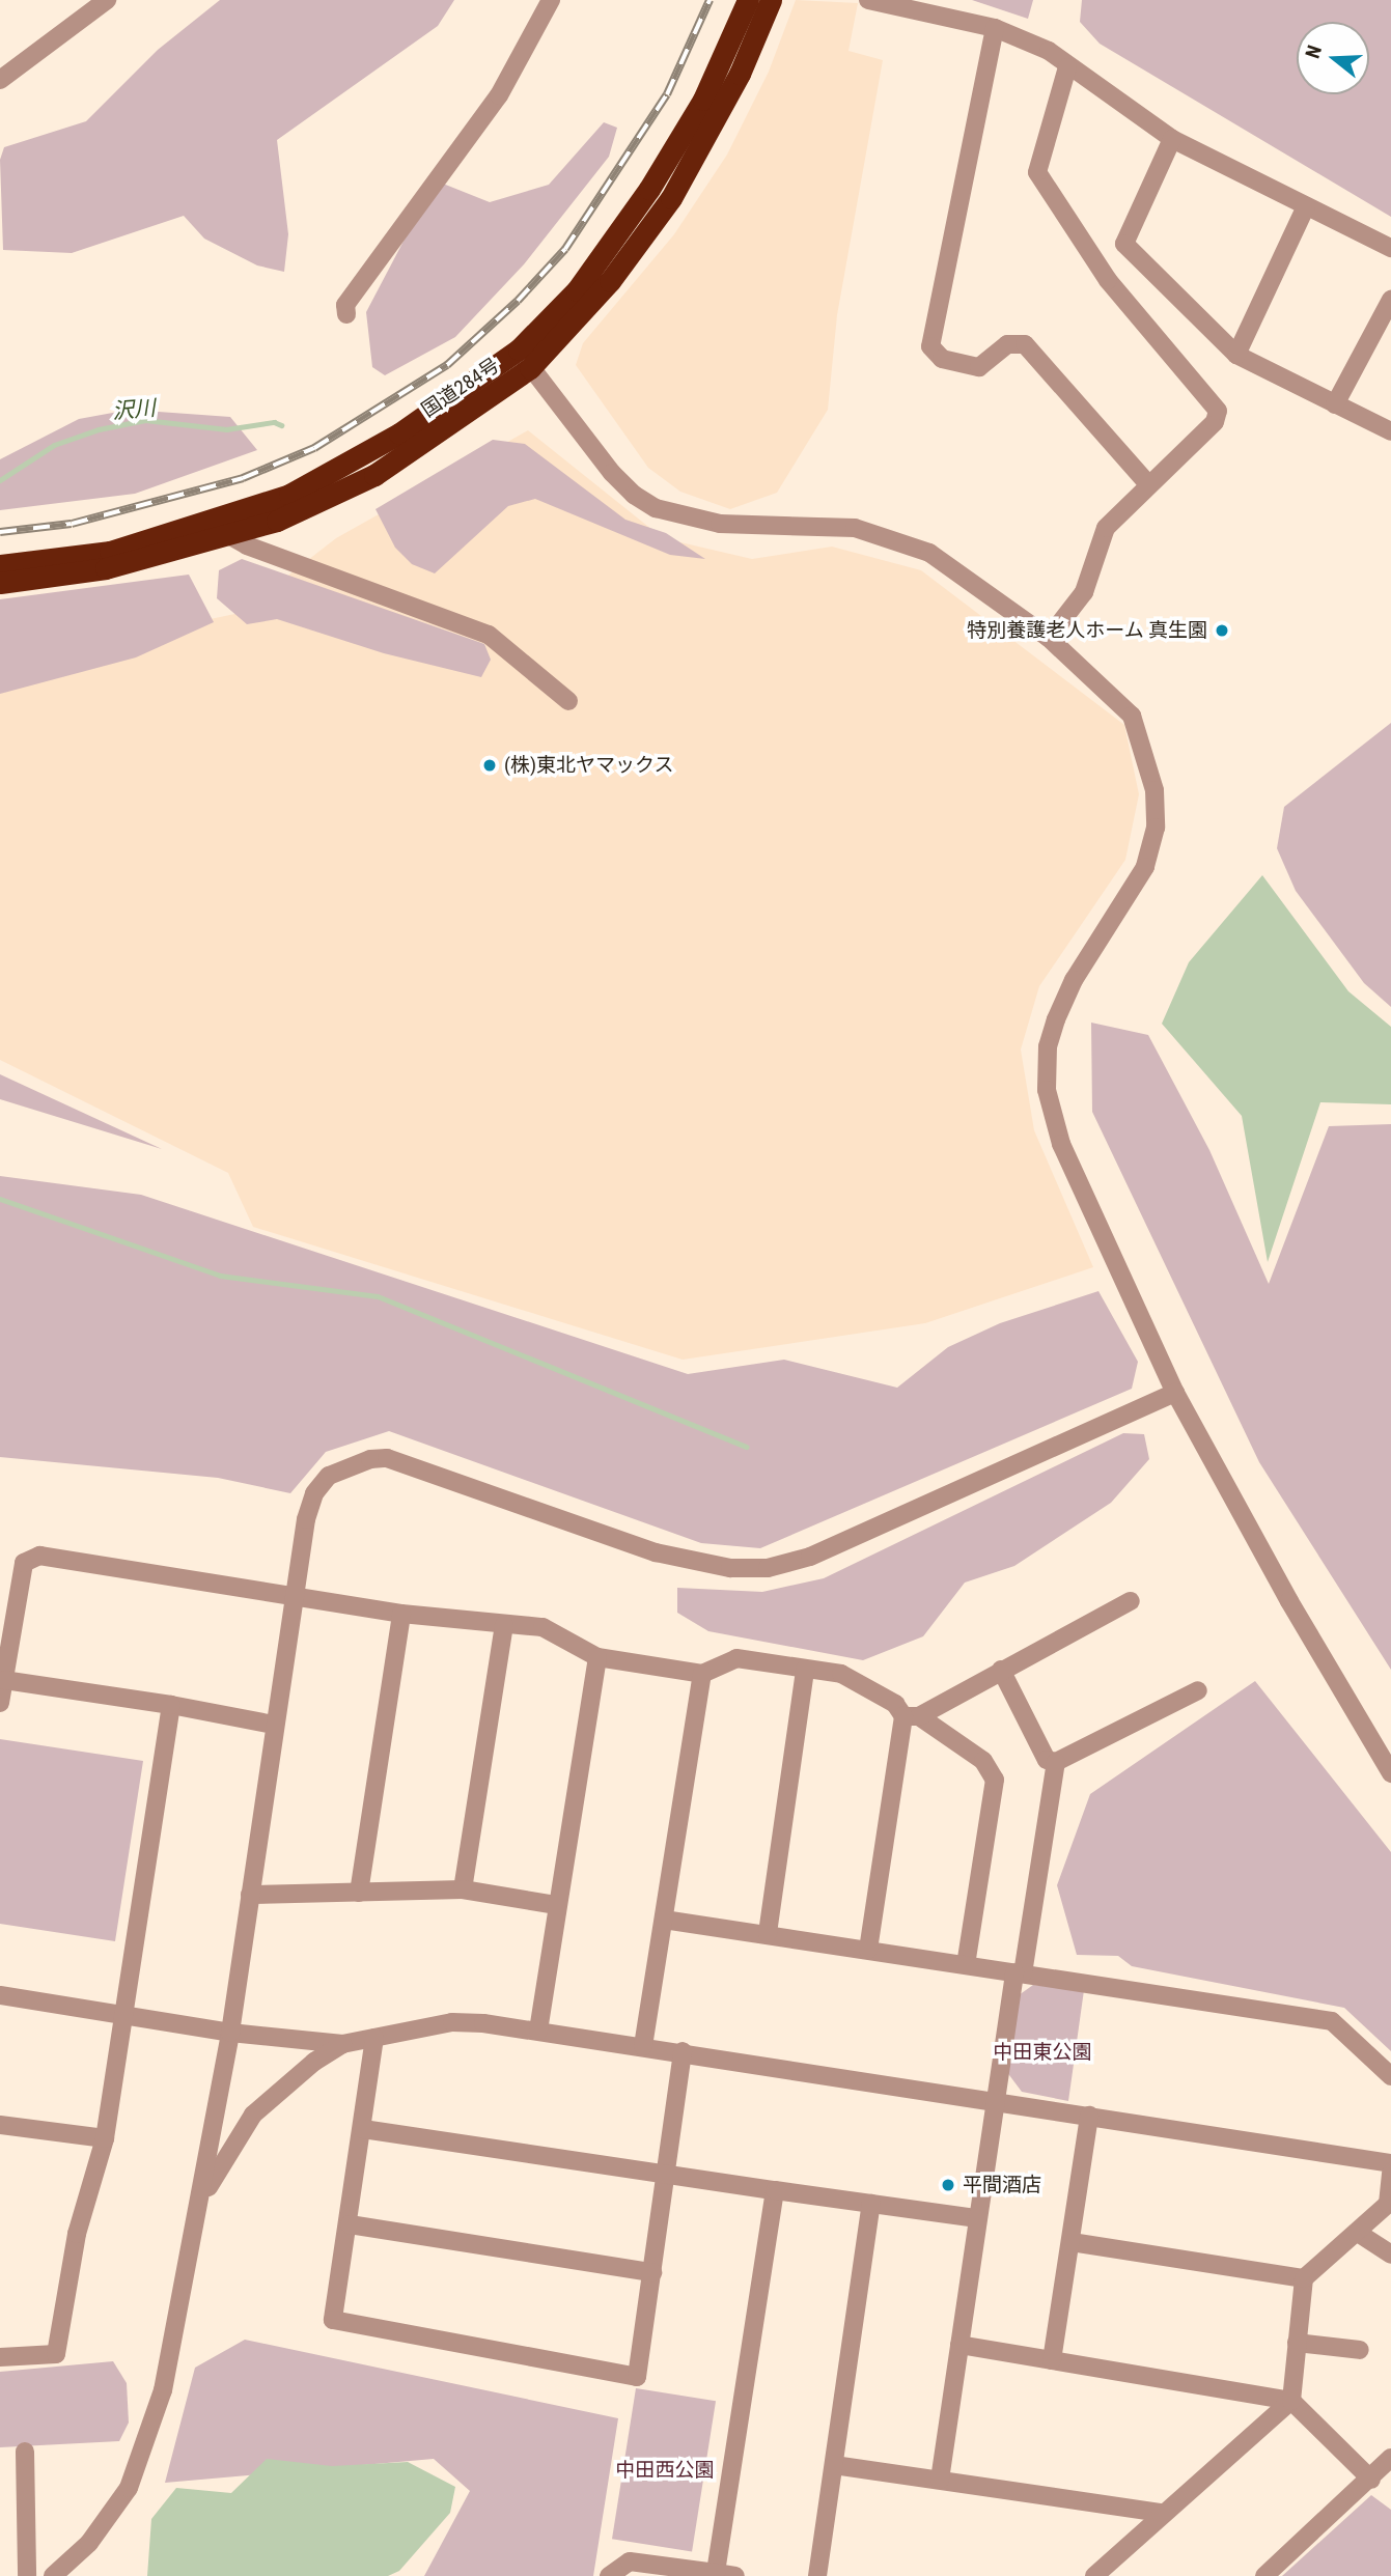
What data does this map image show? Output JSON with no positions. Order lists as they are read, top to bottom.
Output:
{
  "streets": {
    "highway": ["国道284号"]
  },
  "water": ["沢川"],
  "parks": ["中田東公園", "中田西公園"],
  "places": ["特別養護老人ホーム 真生園", "(株)東北ヤマックス", "平間酒店"],
  "north": "left"
}
